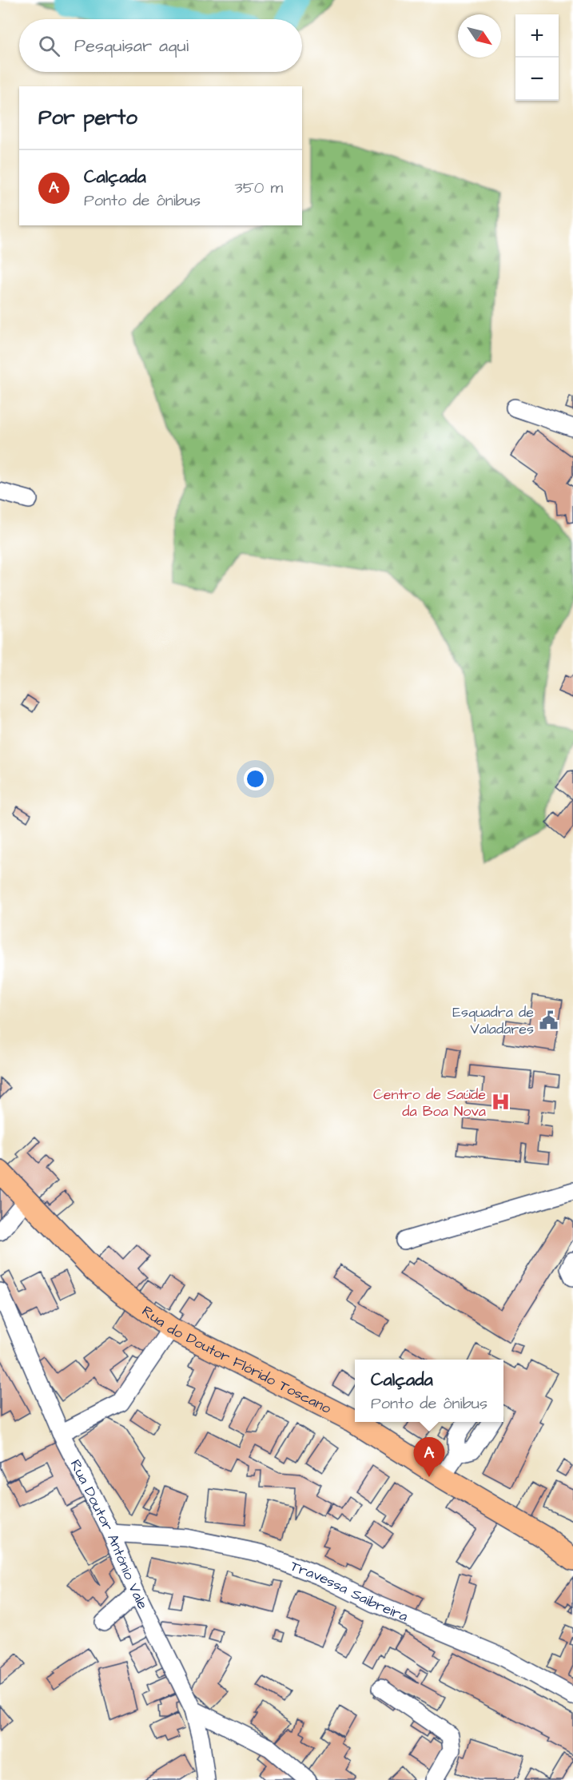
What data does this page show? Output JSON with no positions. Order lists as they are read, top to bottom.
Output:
{
  "streets": {
    "main road": ["Rua do Doutor Flórido Toscano"],
    "street": ["Rua Doutor António Vale", "Travessa Saibreira"]
  },
  "crossings": [
    ["Rua Doutor António Vale", "Travessa Saibreira"]
  ],
  "places": {
    "public building": ["Esquadra de Valadares"],
    "hospital": ["Centro de Saúde da Boa Nova"]
  },
  "north": "bottom right",
  "page": {
    "map_buttons": ["+", "−"],
    "search": "Pesquisar aqui",
    "heading": "Por perto",
    "list": [
      {
        "mark": "A",
        "name": "Calçada",
        "note": "Ponto de ônibus",
        "value": "350 m"
      }
    ],
    "popup": ["Calçada", "Ponto de ônibus"],
    "pins": "A"
  }
}
